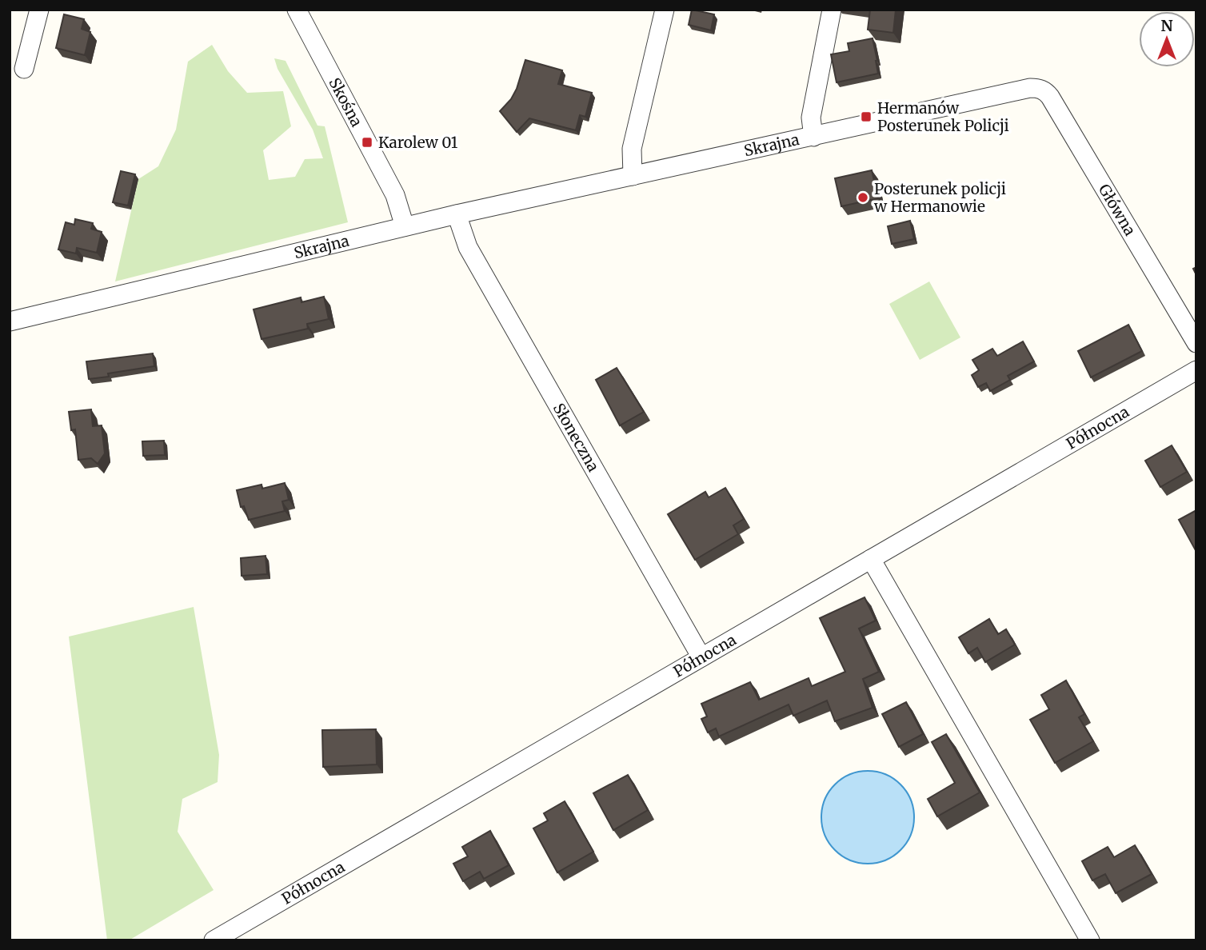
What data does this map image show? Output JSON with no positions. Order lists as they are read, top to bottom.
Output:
{
  "streets": {
    "street": [
      "Skośna",
      "Skrajna",
      "Główna",
      "Północna",
      "Słoneczna"
    ]
  },
  "crossings": [
    ["Skośna", "Skrajna"],
    ["Skrajna", "Główna"],
    ["Skrajna", "Słoneczna"],
    ["Północna", "Słoneczna"]
  ],
  "places": {
    "transit": ["Hermanów Posterunek Policji", "Karolew 01"],
    "other": ["Posterunek policji w Hermanowie"]
  },
  "north": "top"
}
